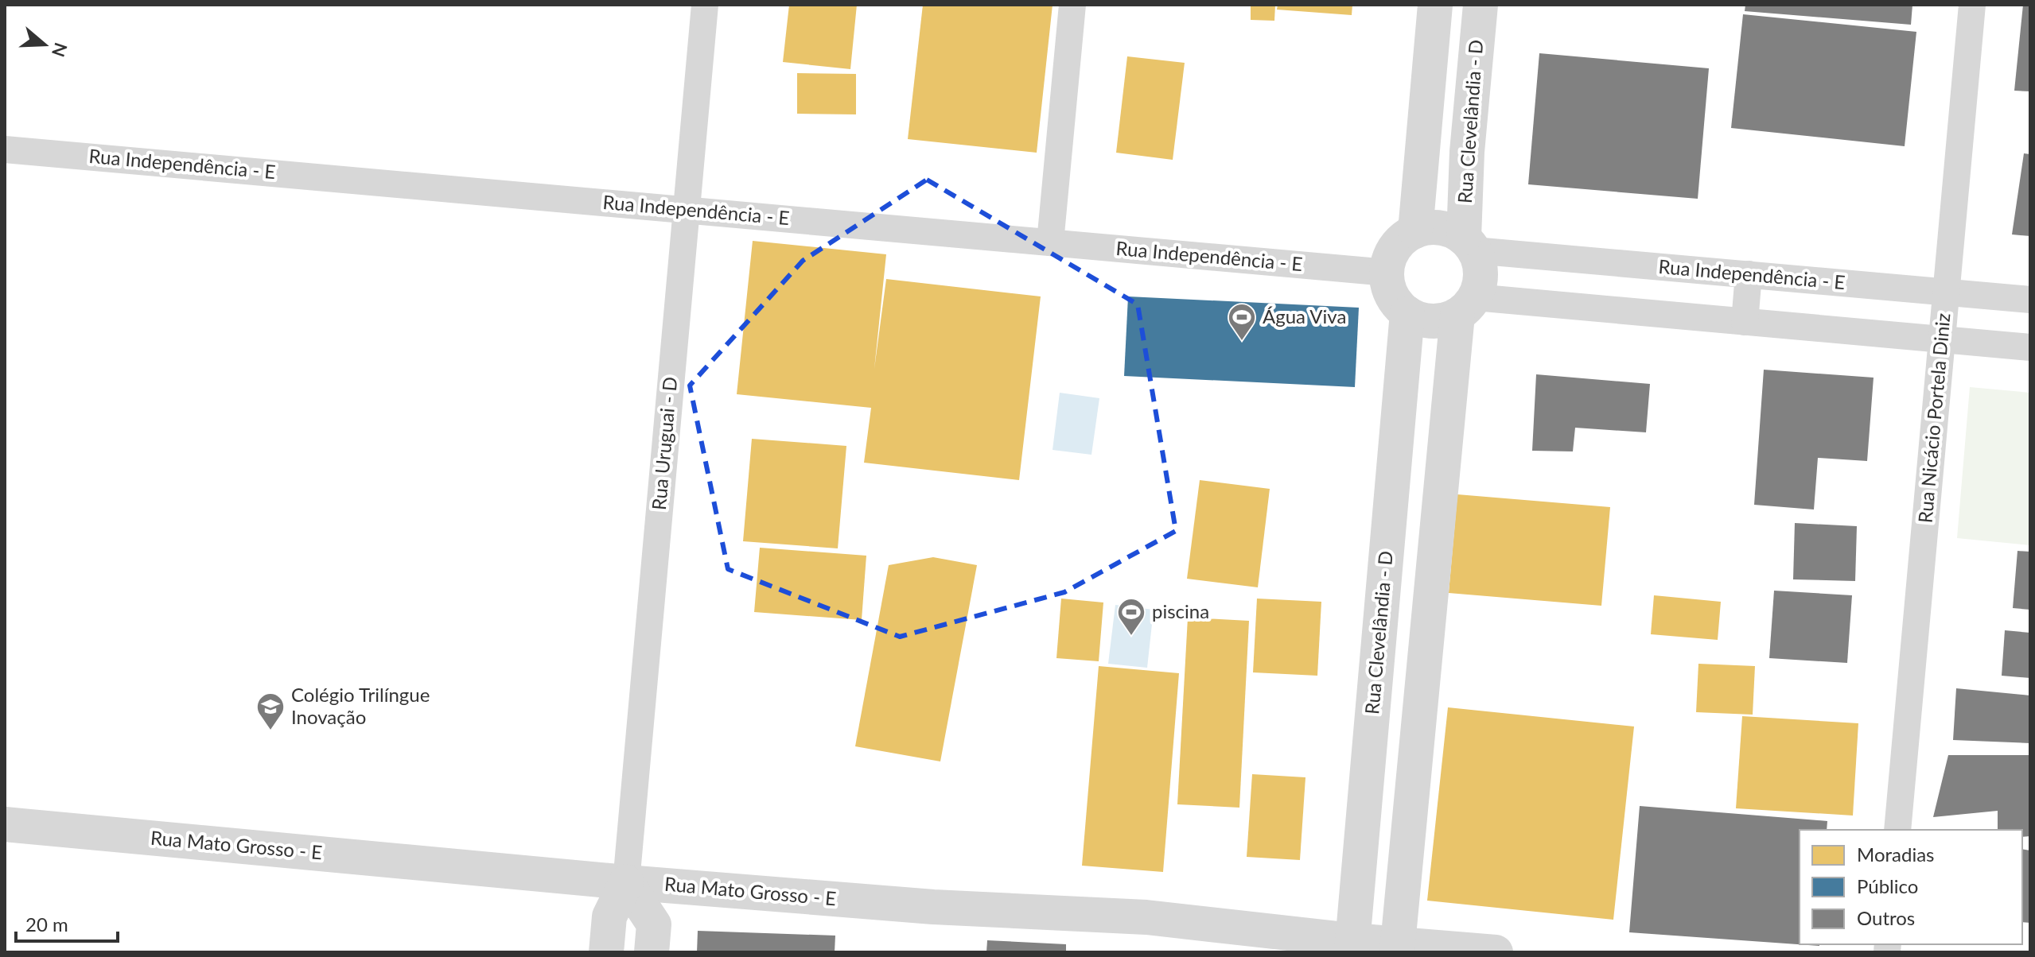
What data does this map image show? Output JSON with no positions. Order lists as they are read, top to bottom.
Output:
{
  "streets": {
    "street": [
      "Rua Clevelândia - D",
      "Rua Independência - E",
      "Rua Nicácio Portela Diniz",
      "Rua Uruguai - D",
      "Rua Mato Grosso - E"
    ]
  },
  "crossings": [
    ["Rua Clevelândia - D", "Rua Independência - E"],
    ["Rua Clevelândia - D", "Rua Mato Grosso - E"],
    ["Rua Independência - E", "Rua Nicácio Portela Diniz"],
    ["Rua Independência - E", "Rua Uruguai - D"],
    ["Rua Uruguai - D", "Rua Mato Grosso - E"]
  ],
  "places": {
    "sports": ["Água Viva", "piscina"],
    "school or university": ["Colégio Trilíngue Inovação"]
  },
  "legend": ["Moradias", "Público", "Outros"],
  "scale_bar": "20 m",
  "north": "right"
}
